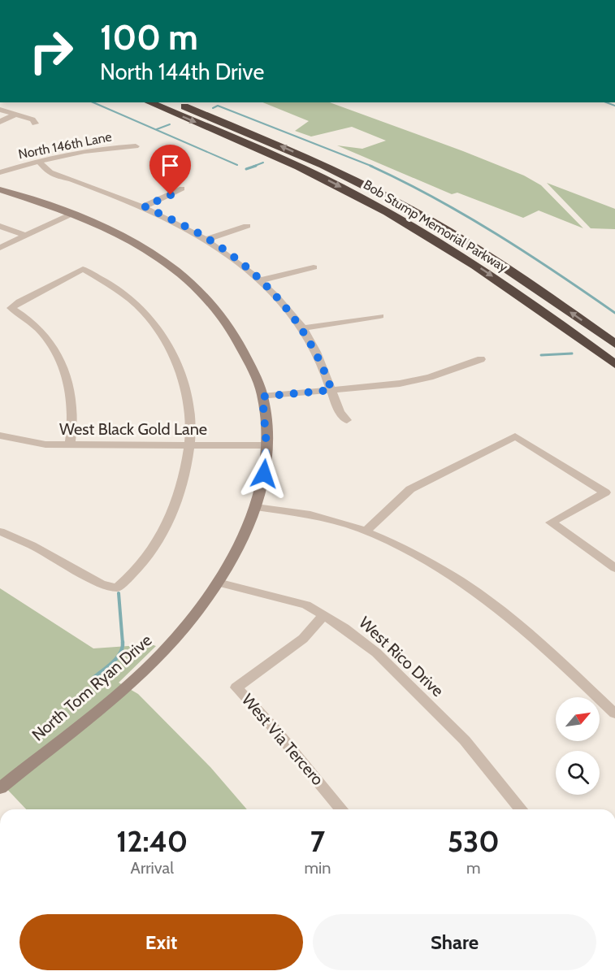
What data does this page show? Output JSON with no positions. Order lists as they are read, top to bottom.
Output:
{
  "streets": {
    "highway": ["Bob Stump Memorial Parkway"],
    "street": [
      "North 146th Lane",
      "West Black Gold Lane",
      "West Rico Drive",
      "North Tom Ryan Drive",
      "West Via Tercero"
    ]
  },
  "crossings": [
    ["West Black Gold Lane", "North Tom Ryan Drive"],
    ["West Rico Drive", "North Tom Ryan Drive"],
    ["West Rico Drive", "West Via Tercero"]
  ],
  "north": "top right",
  "page": {
    "turn": ["100 m", "North 144th Drive"],
    "eta": [
      "12:40",
      "Arrival",
      "7",
      "min",
      "530",
      "m"
    ],
    "buttons": ["Exit", "Share"]
  }
}
